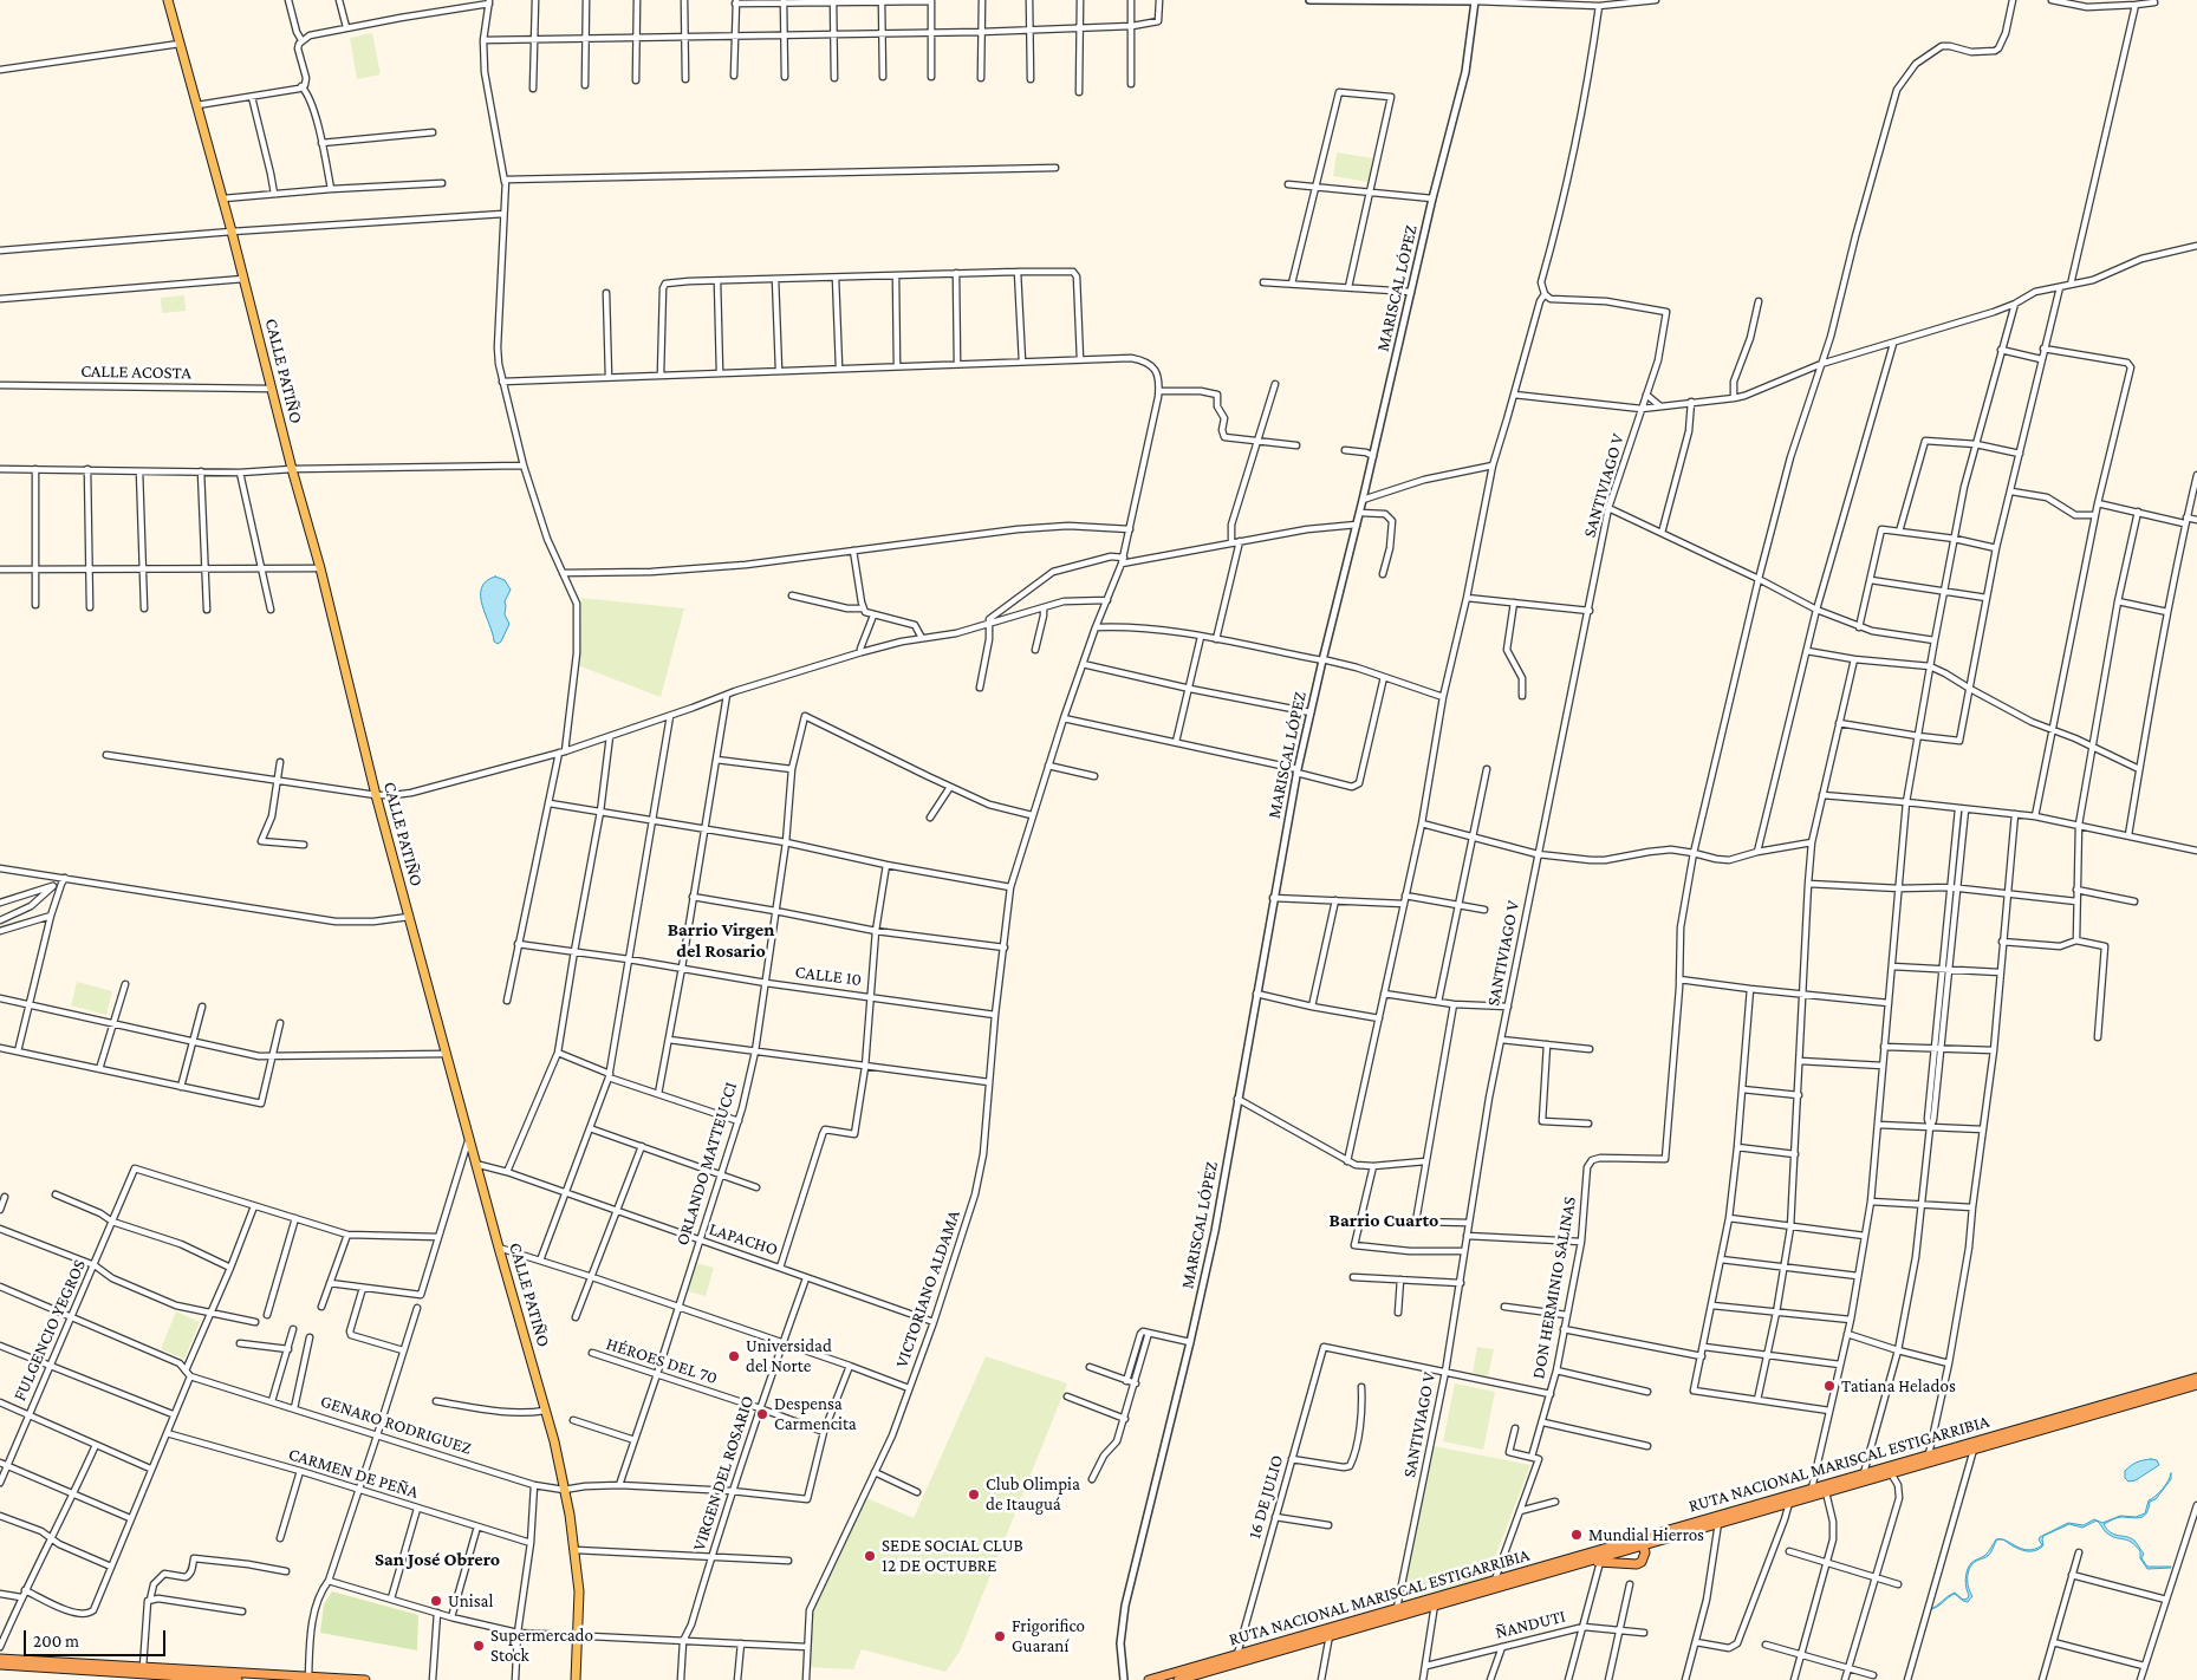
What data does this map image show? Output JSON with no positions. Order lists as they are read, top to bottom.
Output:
{
  "streets": {
    "highway": ["RUTA NACIONAL MARISCAL ESTIGARRIBIA"],
    "main road": ["CALLE PATIÑO"],
    "street": [
      "MARISCAL LÓPEZ",
      "CALLE ACOSTA",
      "SANTIVIAGO V",
      "CALLE 10",
      "ORLANDO MATTEUCCI",
      "LAPACHO",
      "DON HERMINIO SALINAS",
      "VICTORIANO ALDAMA",
      "FULGENCIO YEGROS",
      "HÉROES DEL 70",
      "GENARO RODRIGUEZ",
      "CARMEN DE PEÑA",
      "VIRGEN DEL ROSARIO",
      "16 DE JULIO",
      "ÑANDUTI"
    ]
  },
  "crossings": [
    ["CALLE PATIÑO", "CALLE ACOSTA"],
    ["CALLE PATIÑO", "LAPACHO"],
    ["CALLE PATIÑO", "GENARO RODRIGUEZ"],
    ["SANTIVIAGO V", "RUTA NACIONAL MARISCAL ESTIGARRIBIA"],
    ["SANTIVIAGO V", "16 DE JULIO"],
    ["CALLE 10", "ORLANDO MATTEUCCI"],
    ["CALLE 10", "VICTORIANO ALDAMA"],
    ["ORLANDO MATTEUCCI", "LAPACHO"],
    ["ORLANDO MATTEUCCI", "HÉROES DEL 70"],
    ["ORLANDO MATTEUCCI", "GENARO RODRIGUEZ"],
    ["LAPACHO", "VICTORIANO ALDAMA"],
    ["LAPACHO", "VIRGEN DEL ROSARIO"],
    ["HÉROES DEL 70", "GENARO RODRIGUEZ"],
    ["HÉROES DEL 70", "VIRGEN DEL ROSARIO"],
    ["GENARO RODRIGUEZ", "VIRGEN DEL ROSARIO"],
    ["RUTA NACIONAL MARISCAL ESTIGARRIBIA", "16 DE JULIO"]
  ],
  "districts": ["Barrio Virgen del Rosario", "Barrio Cuarto", "San José Obrero"],
  "places": [
    "Universidad del Norte",
    "Tatiana Helados",
    "Despensa Carmencita",
    "Club Olimpia de Itauguá",
    "Mundial Hierros",
    "SEDE SOCIAL CLUB 12 DE OCTUBRE",
    "Unisal",
    "Frigorifico Guaraní",
    "Supermercado Stock"
  ],
  "scale_bar": "200 m"
}
